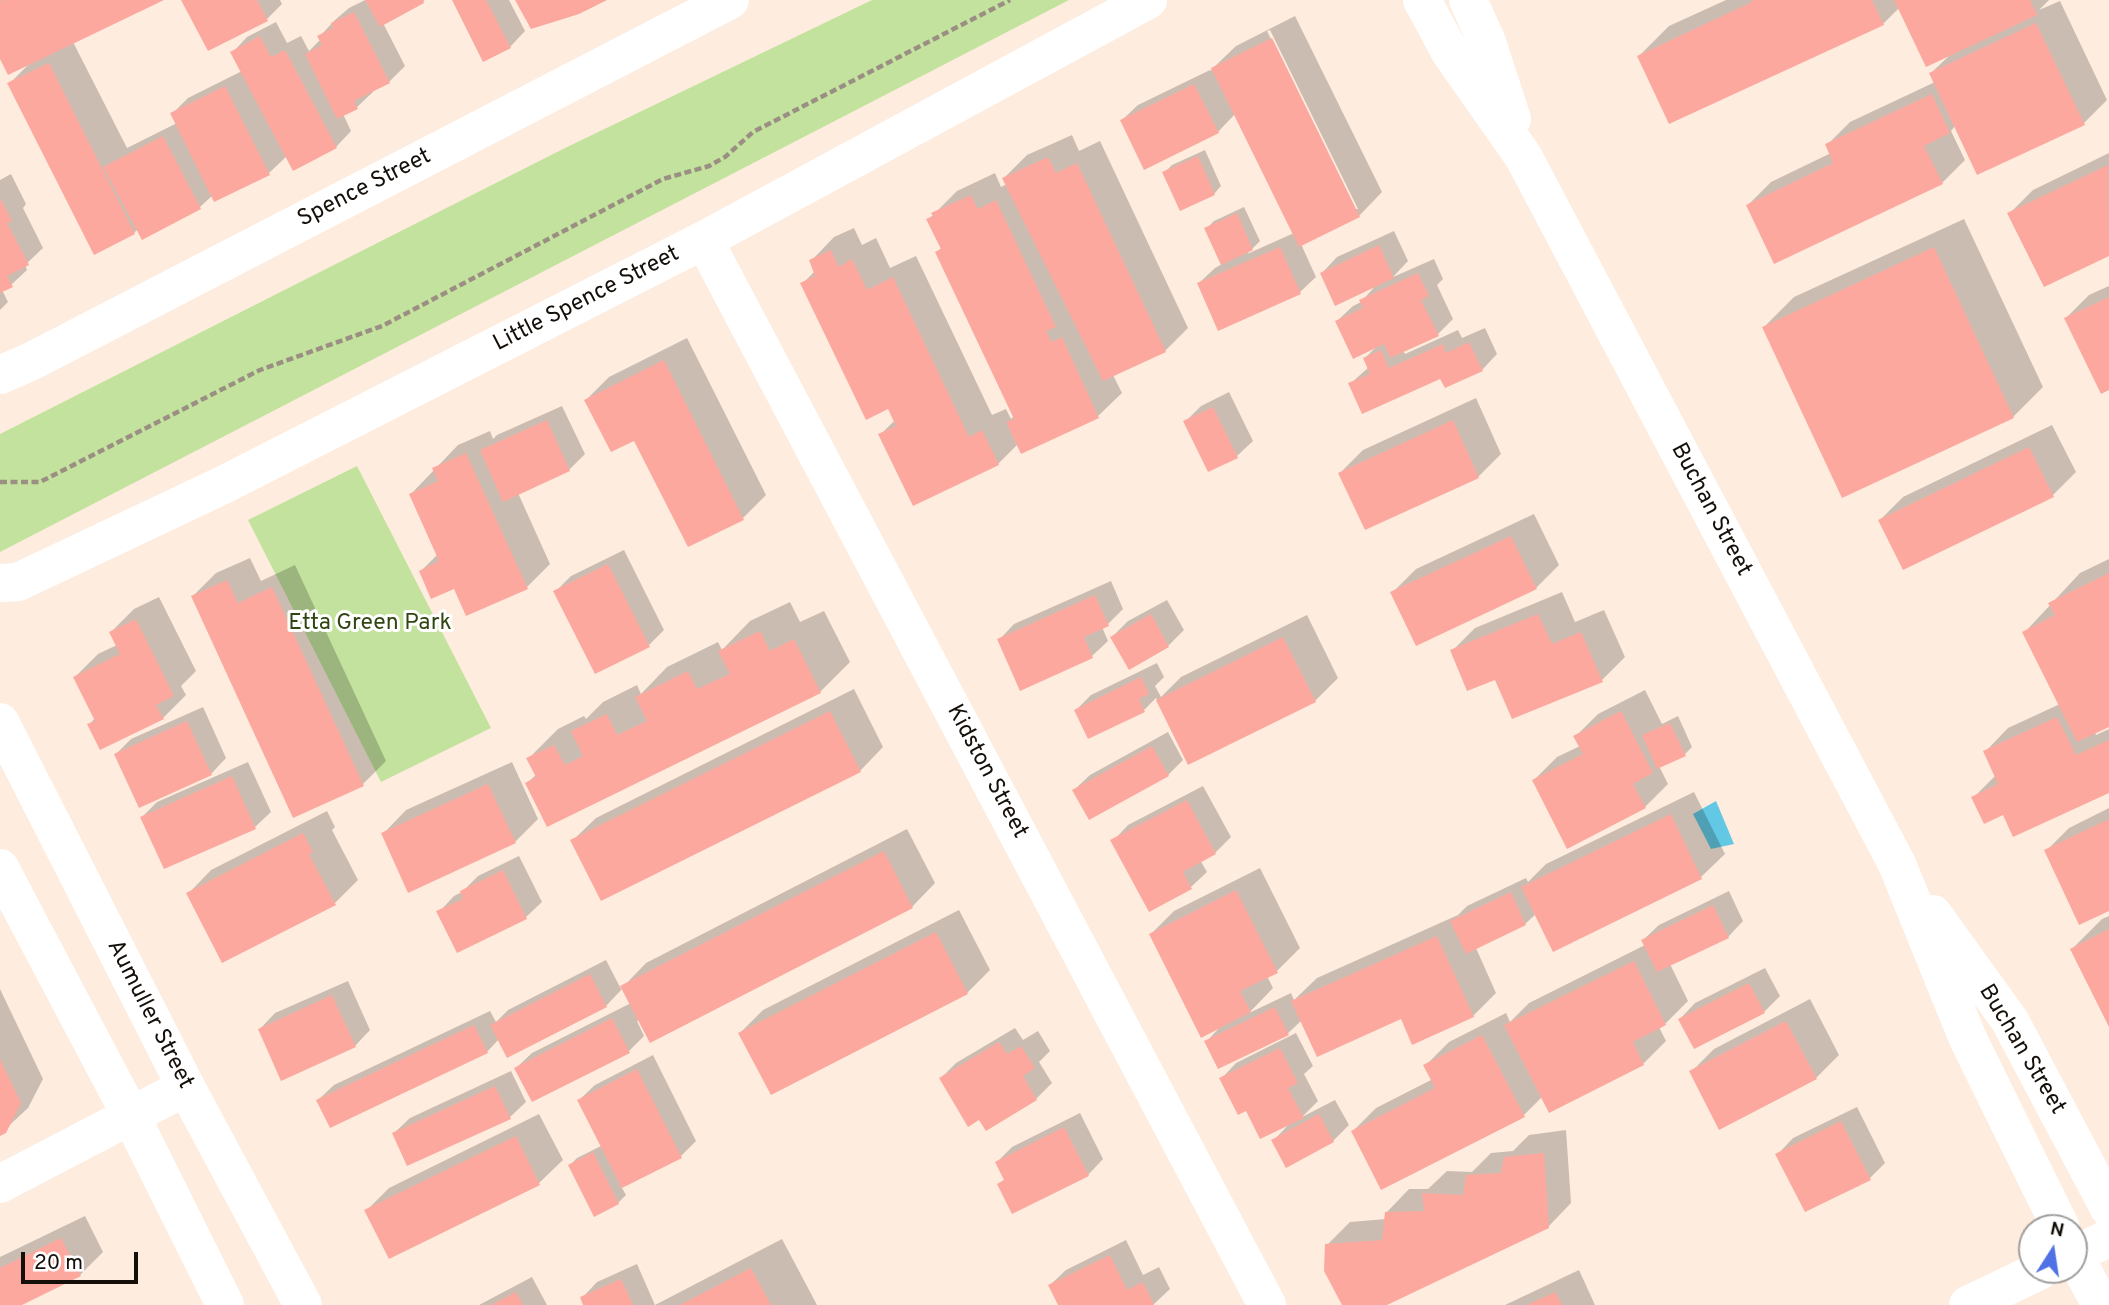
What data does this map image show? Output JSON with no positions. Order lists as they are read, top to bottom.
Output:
{
  "streets": {
    "street": [
      "Spence Street",
      "Little Spence Street",
      "Buchan Street",
      "Kidston Street",
      "Aumuller Street"
    ]
  },
  "crossings": [
    ["Little Spence Street", "Kidston Street"]
  ],
  "parks": ["Etta Green Park"],
  "scale_bar": "20 m",
  "north": "top"
}
